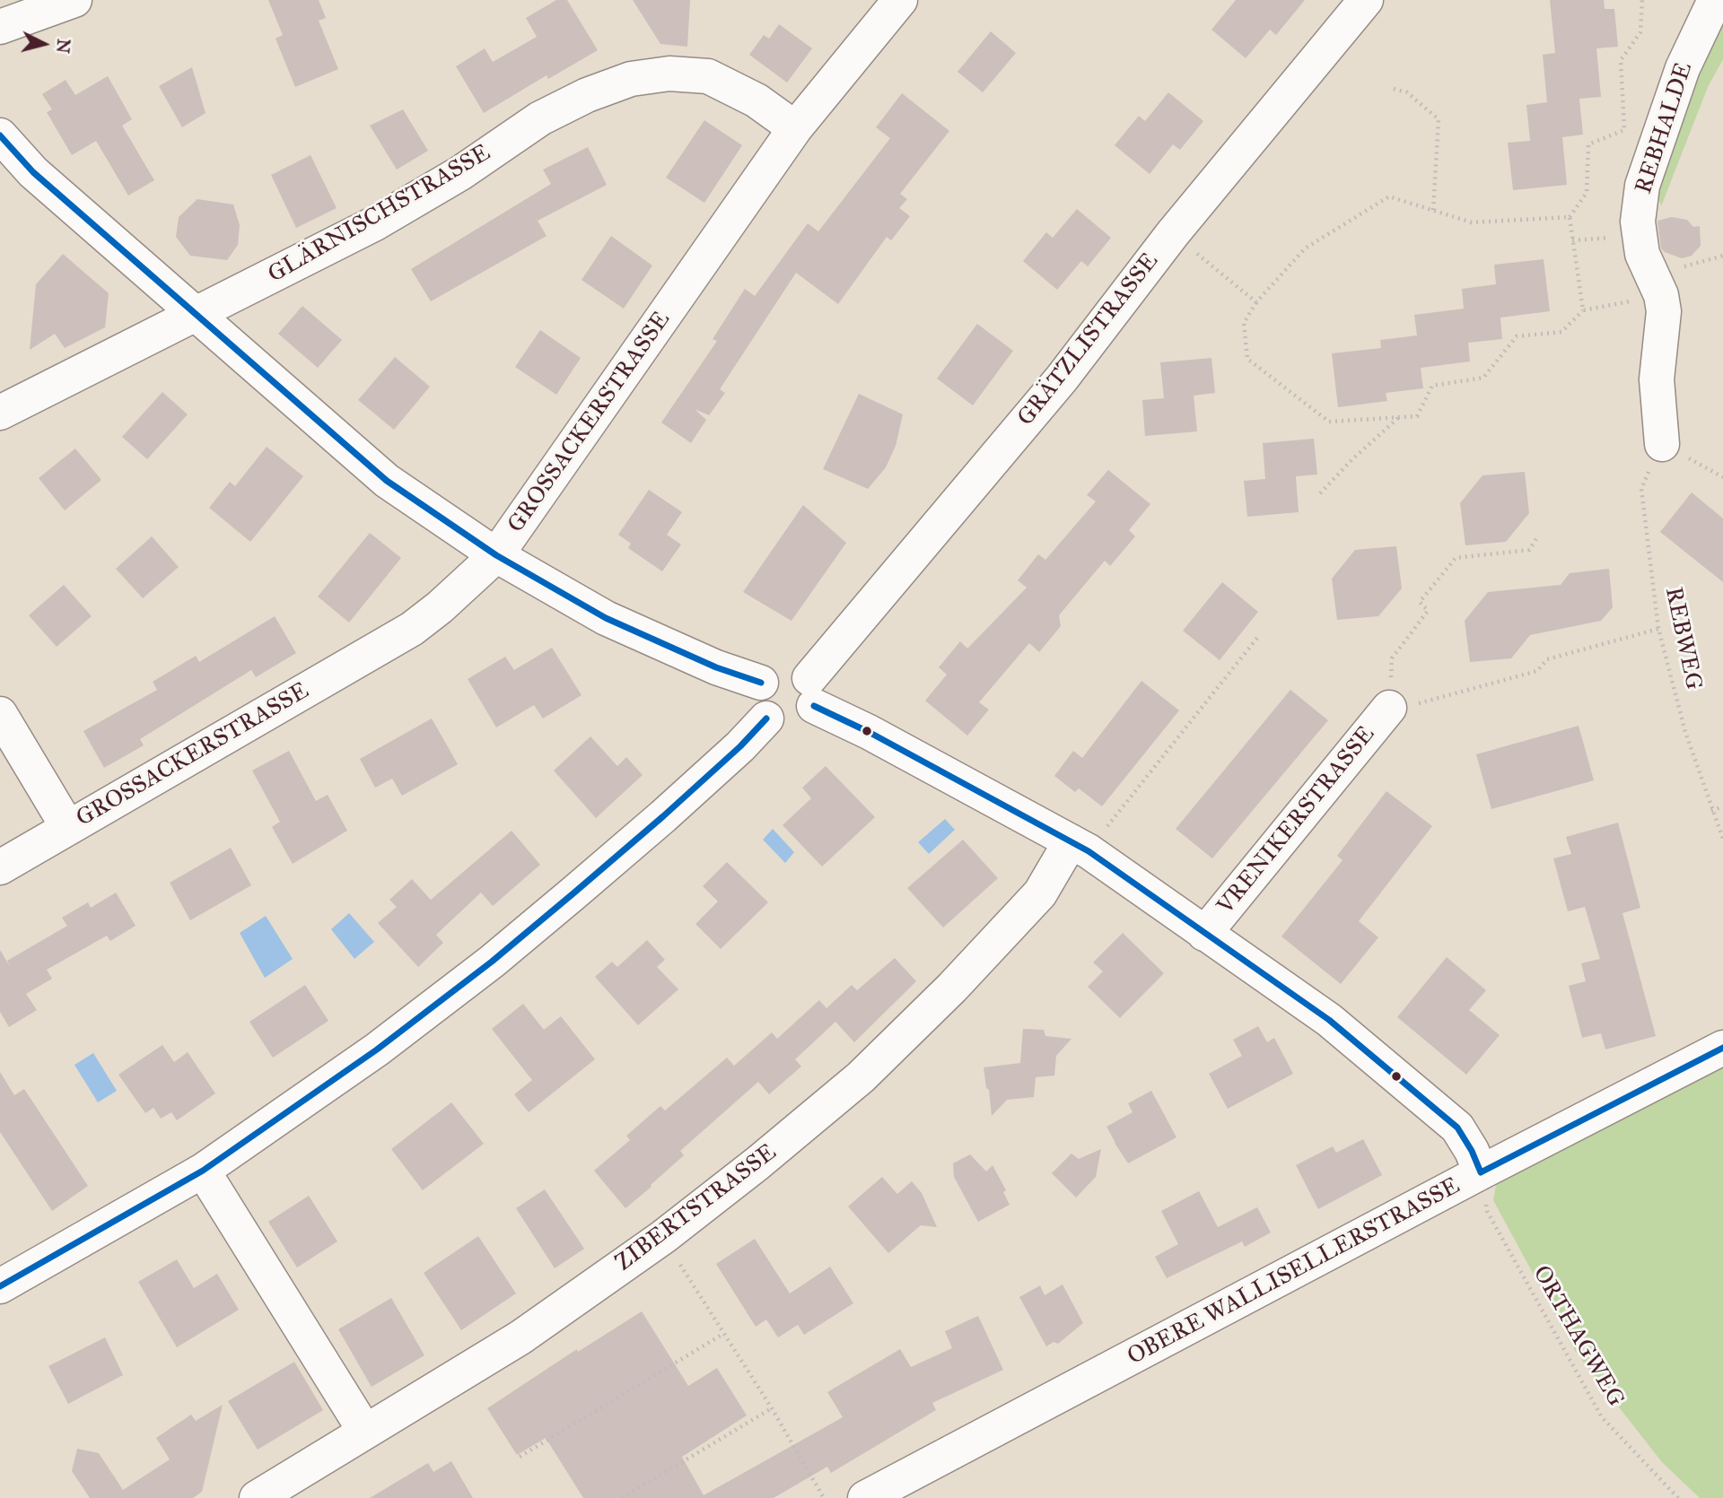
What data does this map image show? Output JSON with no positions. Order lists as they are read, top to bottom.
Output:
{
  "streets": {
    "street": [
      "REBHALDE",
      "GLÄRNISCHSTRASSE",
      "GRÄTZLISTRASSE",
      "GROSSACKERSTRASSE",
      "VRENIKERSTRASSE",
      "ZIBERTSTRASSE",
      "OBERE WALLISELLERSTRASSE"
    ],
    "path": ["REBWEG", "ORTHAGWEG"]
  },
  "crossings": [
    ["REBHALDE", "REBWEG"],
    ["GLÄRNISCHSTRASSE", "GROSSACKERSTRASSE"],
    ["GRÄTZLISTRASSE", "VRENIKERSTRASSE"],
    ["VRENIKERSTRASSE", "ZIBERTSTRASSE"],
    ["VRENIKERSTRASSE", "OBERE WALLISELLERSTRASSE"],
    ["VRENIKERSTRASSE", "ORTHAGWEG"],
    ["OBERE WALLISELLERSTRASSE", "ORTHAGWEG"]
  ],
  "north": "right"
}
